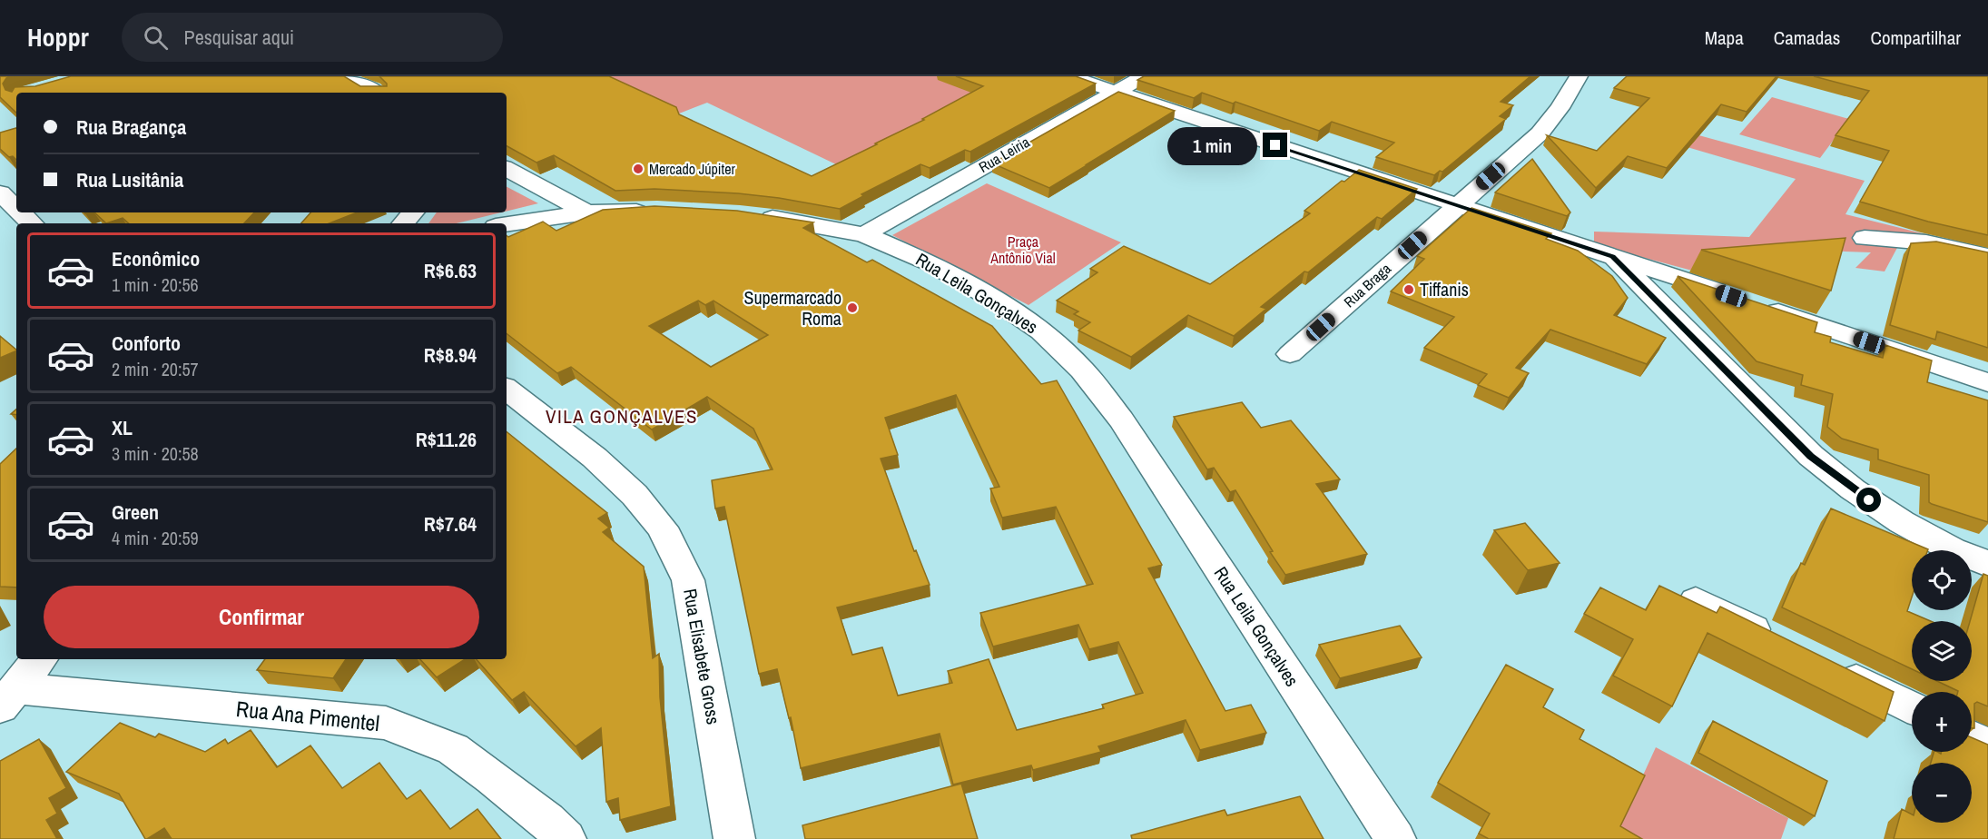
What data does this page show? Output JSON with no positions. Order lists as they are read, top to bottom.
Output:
{
  "streets": {
    "street": [
      "Rua Leiria",
      "Rua Braga",
      "Rua Leila Gonçalves",
      "Rua Elisabete Gross",
      "Rua Ana Pimentel"
    ]
  },
  "crossings": [
    ["Rua Leiria", "Rua Leila Gonçalves"]
  ],
  "districts": ["VILA GONÇALVES"],
  "parks": ["Praça Antônio Vial"],
  "places": ["Mercado Júpiter", "Tiffanis", "Supermarcado Roma"],
  "page": {
    "header": "Hoppr",
    "search": "Pesquisar aqui",
    "nav": ["Mapa", "Camadas", "Compartilhar"],
    "banner": ["Rua Bragança", "Rua Lusitânia"],
    "bubble": "1 min",
    "list": [
      {
        "name": "Econômico",
        "note": "1 min · 20:56",
        "value": "R$6.63"
      },
      {
        "name": "Conforto",
        "note": "2 min · 20:57",
        "value": "R$8.94"
      },
      {
        "name": "XL",
        "note": "3 min · 20:58",
        "value": "R$11.26"
      },
      {
        "name": "Green",
        "note": "4 min · 20:59",
        "value": "R$7.64"
      }
    ],
    "map_buttons": ["+", "−"],
    "buttons": "Confirmar"
  }
}
